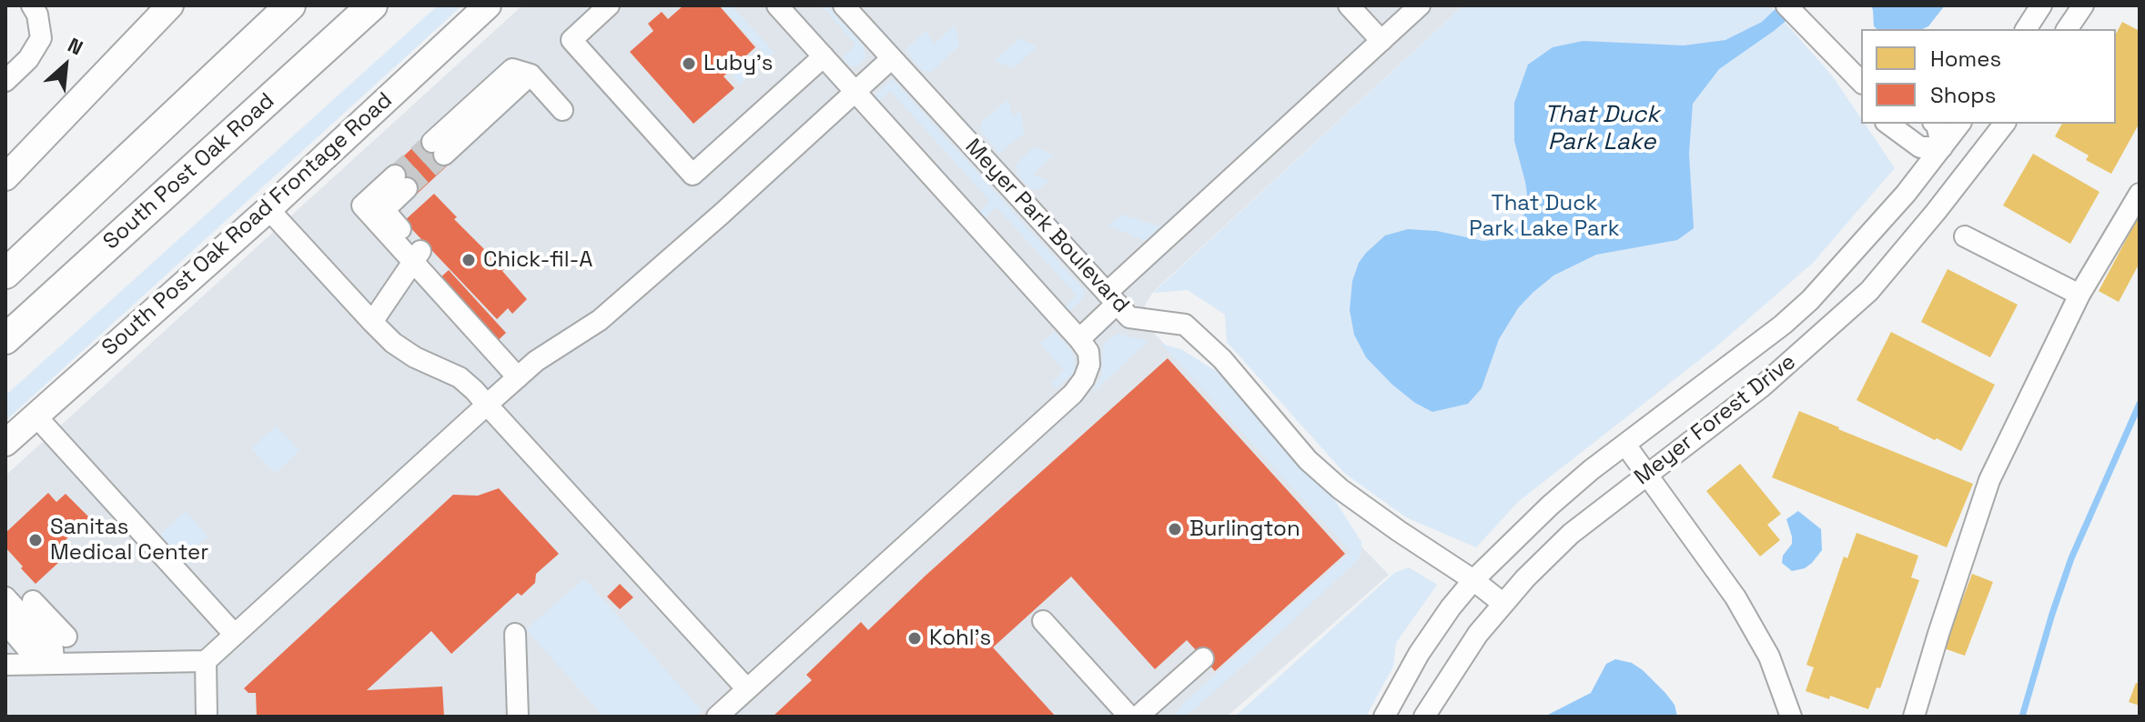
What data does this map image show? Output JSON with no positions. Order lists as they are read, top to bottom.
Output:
{
  "streets": {
    "highway": ["South Post Oak Road"],
    "main road": ["South Post Oak Road Frontage Road"],
    "street": ["Meyer Park Boulevard", "Meyer Forest Drive"]
  },
  "crossings": [
    ["Meyer Park Boulevard", "Meyer Forest Drive"]
  ],
  "water": ["That Duck Park Lake"],
  "parks": ["That Duck Park Lake Park"],
  "places": [
    "Luby's",
    "Chick-fil-A",
    "Burlington",
    "Sanitas Medical Center",
    "Kohl's"
  ],
  "legend": ["Homes", "Shops"],
  "north": "top right"
}
